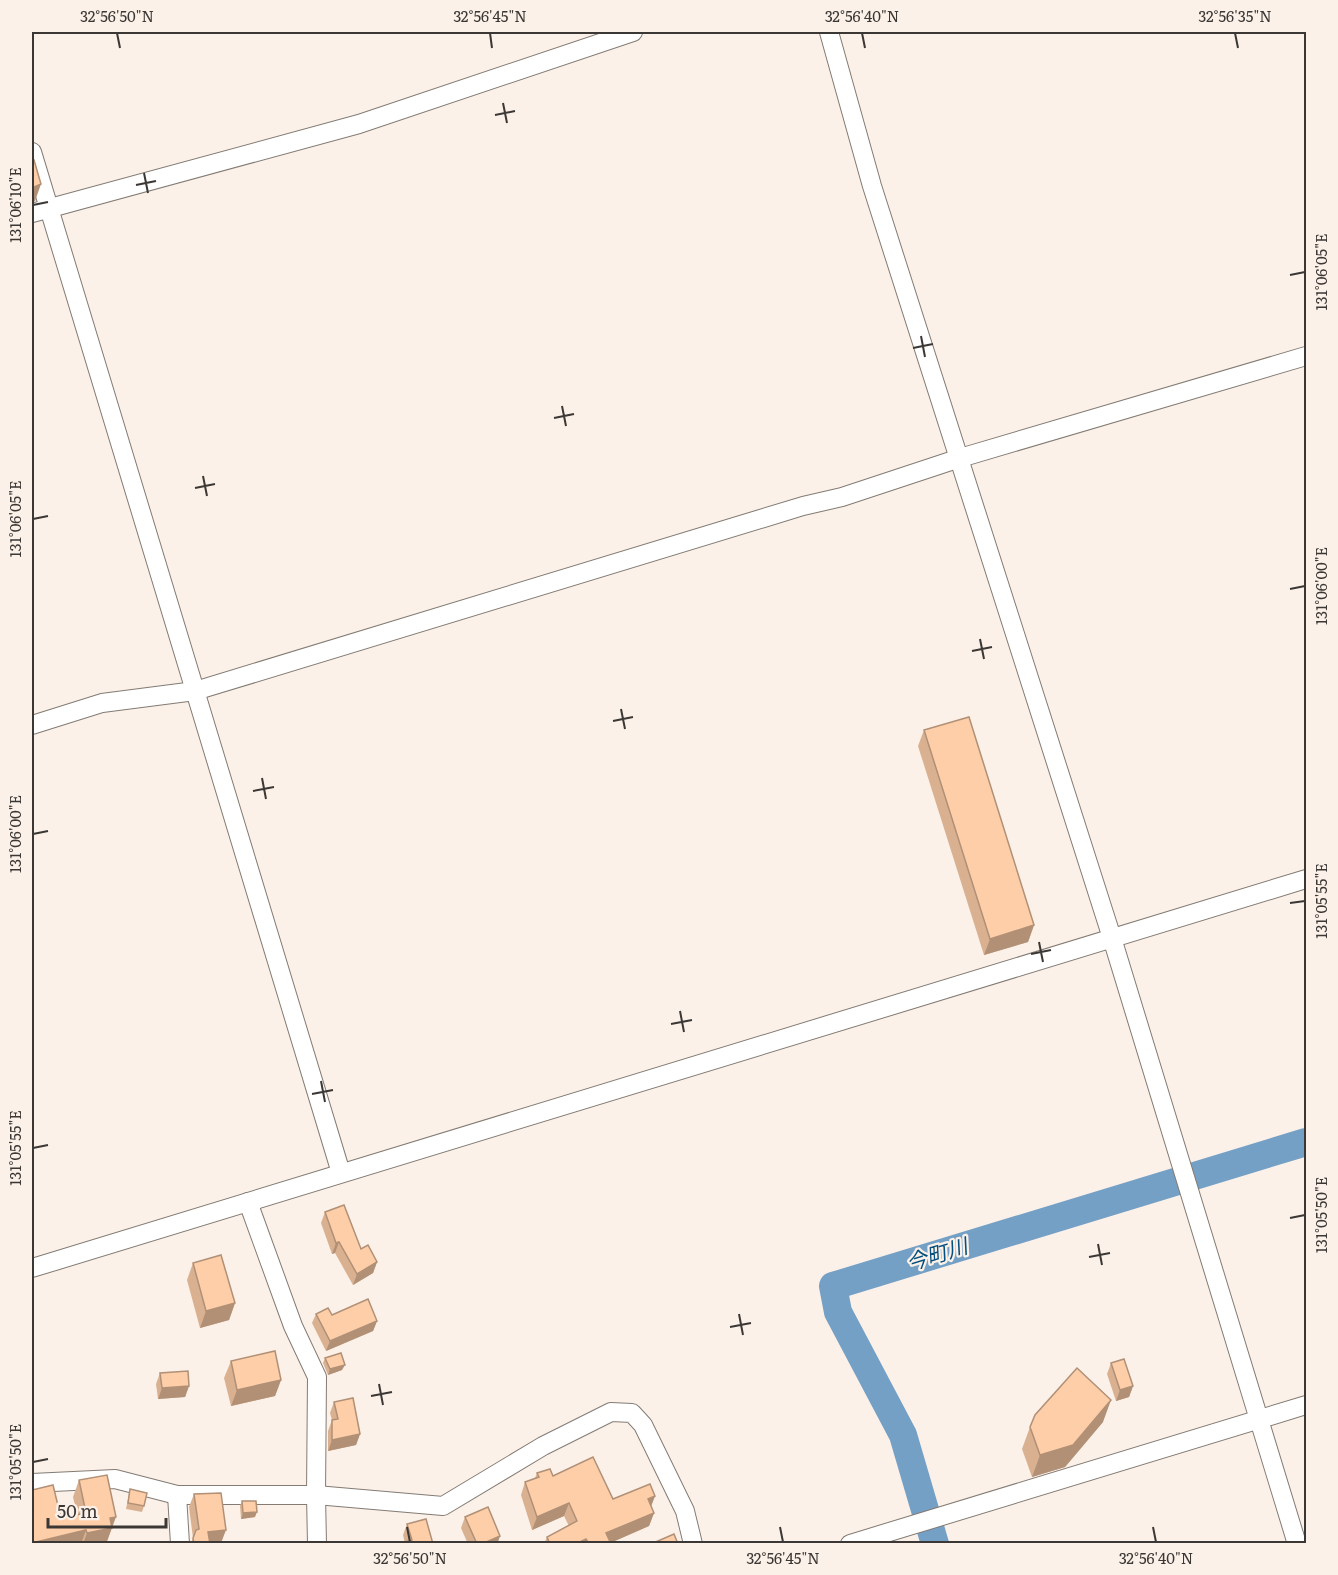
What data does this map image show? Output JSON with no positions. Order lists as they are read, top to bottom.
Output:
{
  "water": ["今町川"],
  "scale_bar": "50 m",
  "coordinates": [
    "32°56'50\"N",
    "32°56'45\"N",
    "32°56'40\"N",
    "32°56'35\"N",
    "131°06'10\"E",
    "131°06'05\"E",
    "131°06'00\"E",
    "131°05'55\"E",
    "131°05'50\"E"
  ]
}
